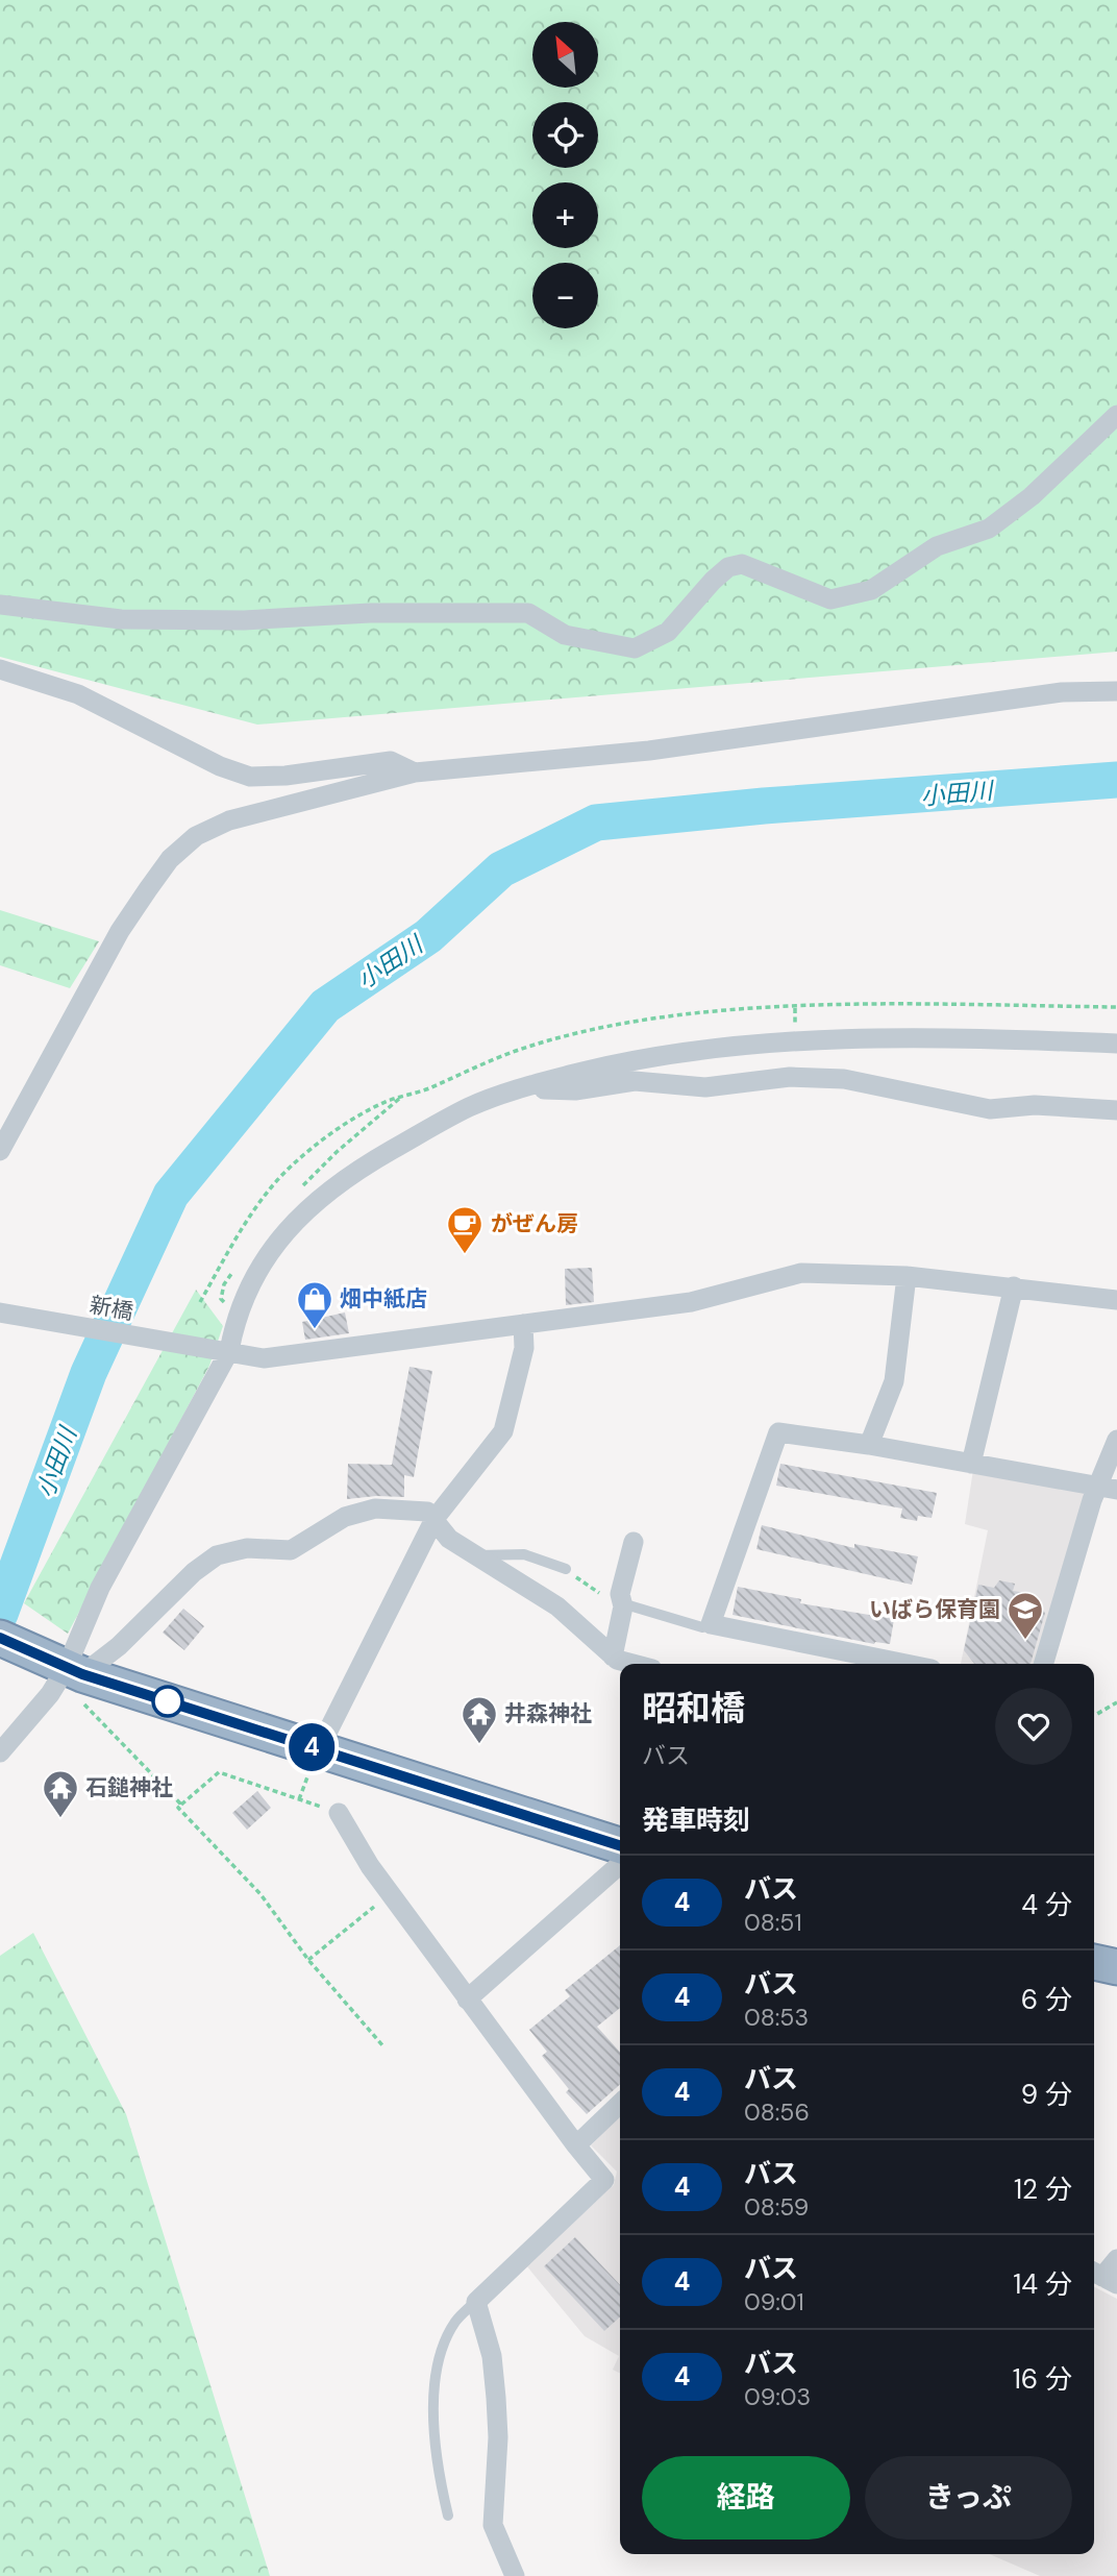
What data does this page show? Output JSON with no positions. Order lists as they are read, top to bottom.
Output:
{
  "streets": {
    "street": ["新橋"]
  },
  "water": ["小田川"],
  "places": {
    "cafe": ["がぜん房"],
    "shop": ["畑中紙店"],
    "school or university": ["いばら保育園"],
    "temple": ["井森神社", "石鎚神社"]
  },
  "lines": ["bus line 4"],
  "north": "top left",
  "page": {
    "on_map": "4",
    "map_buttons": ["+", "−"],
    "heading": [
      ["昭和橋", "バス"],
      "発車時刻"
    ],
    "list": [
      {
        "mark": "4",
        "name": "バス",
        "note": "08:51",
        "value": "4 分"
      },
      {
        "mark": "4",
        "name": "バス",
        "note": "08:53",
        "value": "6 分"
      },
      {
        "mark": "4",
        "name": "バス",
        "note": "08:56",
        "value": "9 分"
      },
      {
        "mark": "4",
        "name": "バス",
        "note": "08:59",
        "value": "12 分"
      },
      {
        "mark": "4",
        "name": "バス",
        "note": "09:01",
        "value": "14 分"
      },
      {
        "mark": "4",
        "name": "バス",
        "note": "09:03",
        "value": "16 分"
      }
    ],
    "buttons": ["経路", "きっぷ"]
  }
}
